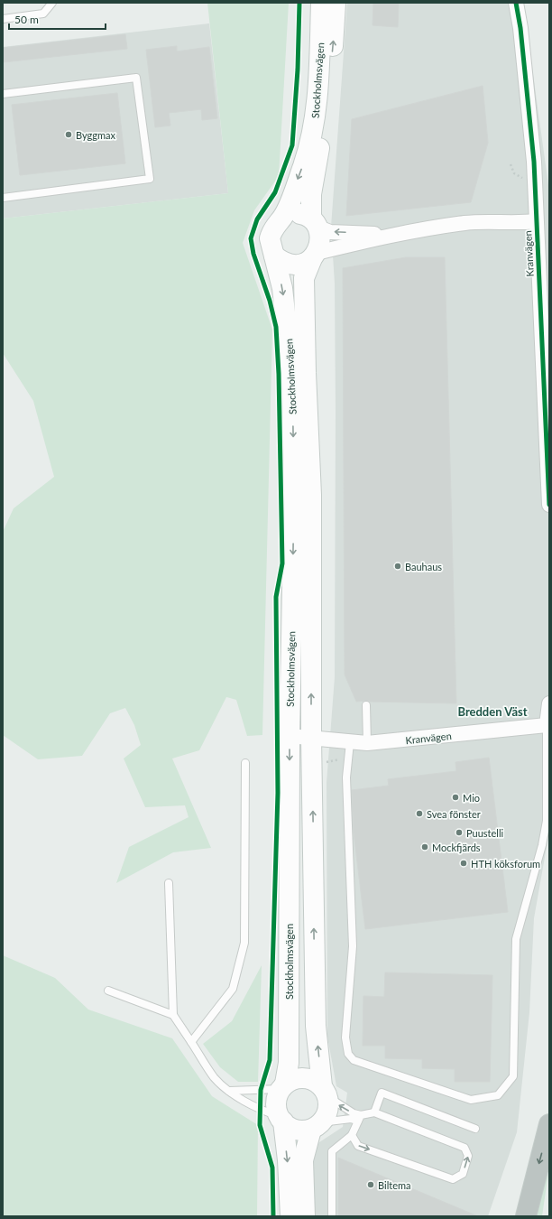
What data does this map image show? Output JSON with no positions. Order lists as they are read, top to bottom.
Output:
{
  "streets": {
    "main road": ["Stockholmsvägen"],
    "street": ["Kranvägen"]
  },
  "crossings": [
    ["Stockholmsvägen", "Kranvägen"]
  ],
  "districts": ["Bredden Väst"],
  "places": [
    "Byggmax",
    "Bauhaus",
    "Mio",
    "Svea fönster",
    "Puustelli",
    "Mockfjärds",
    "HTH köksforum",
    "Biltema"
  ],
  "scale_bar": "50 m"
}
